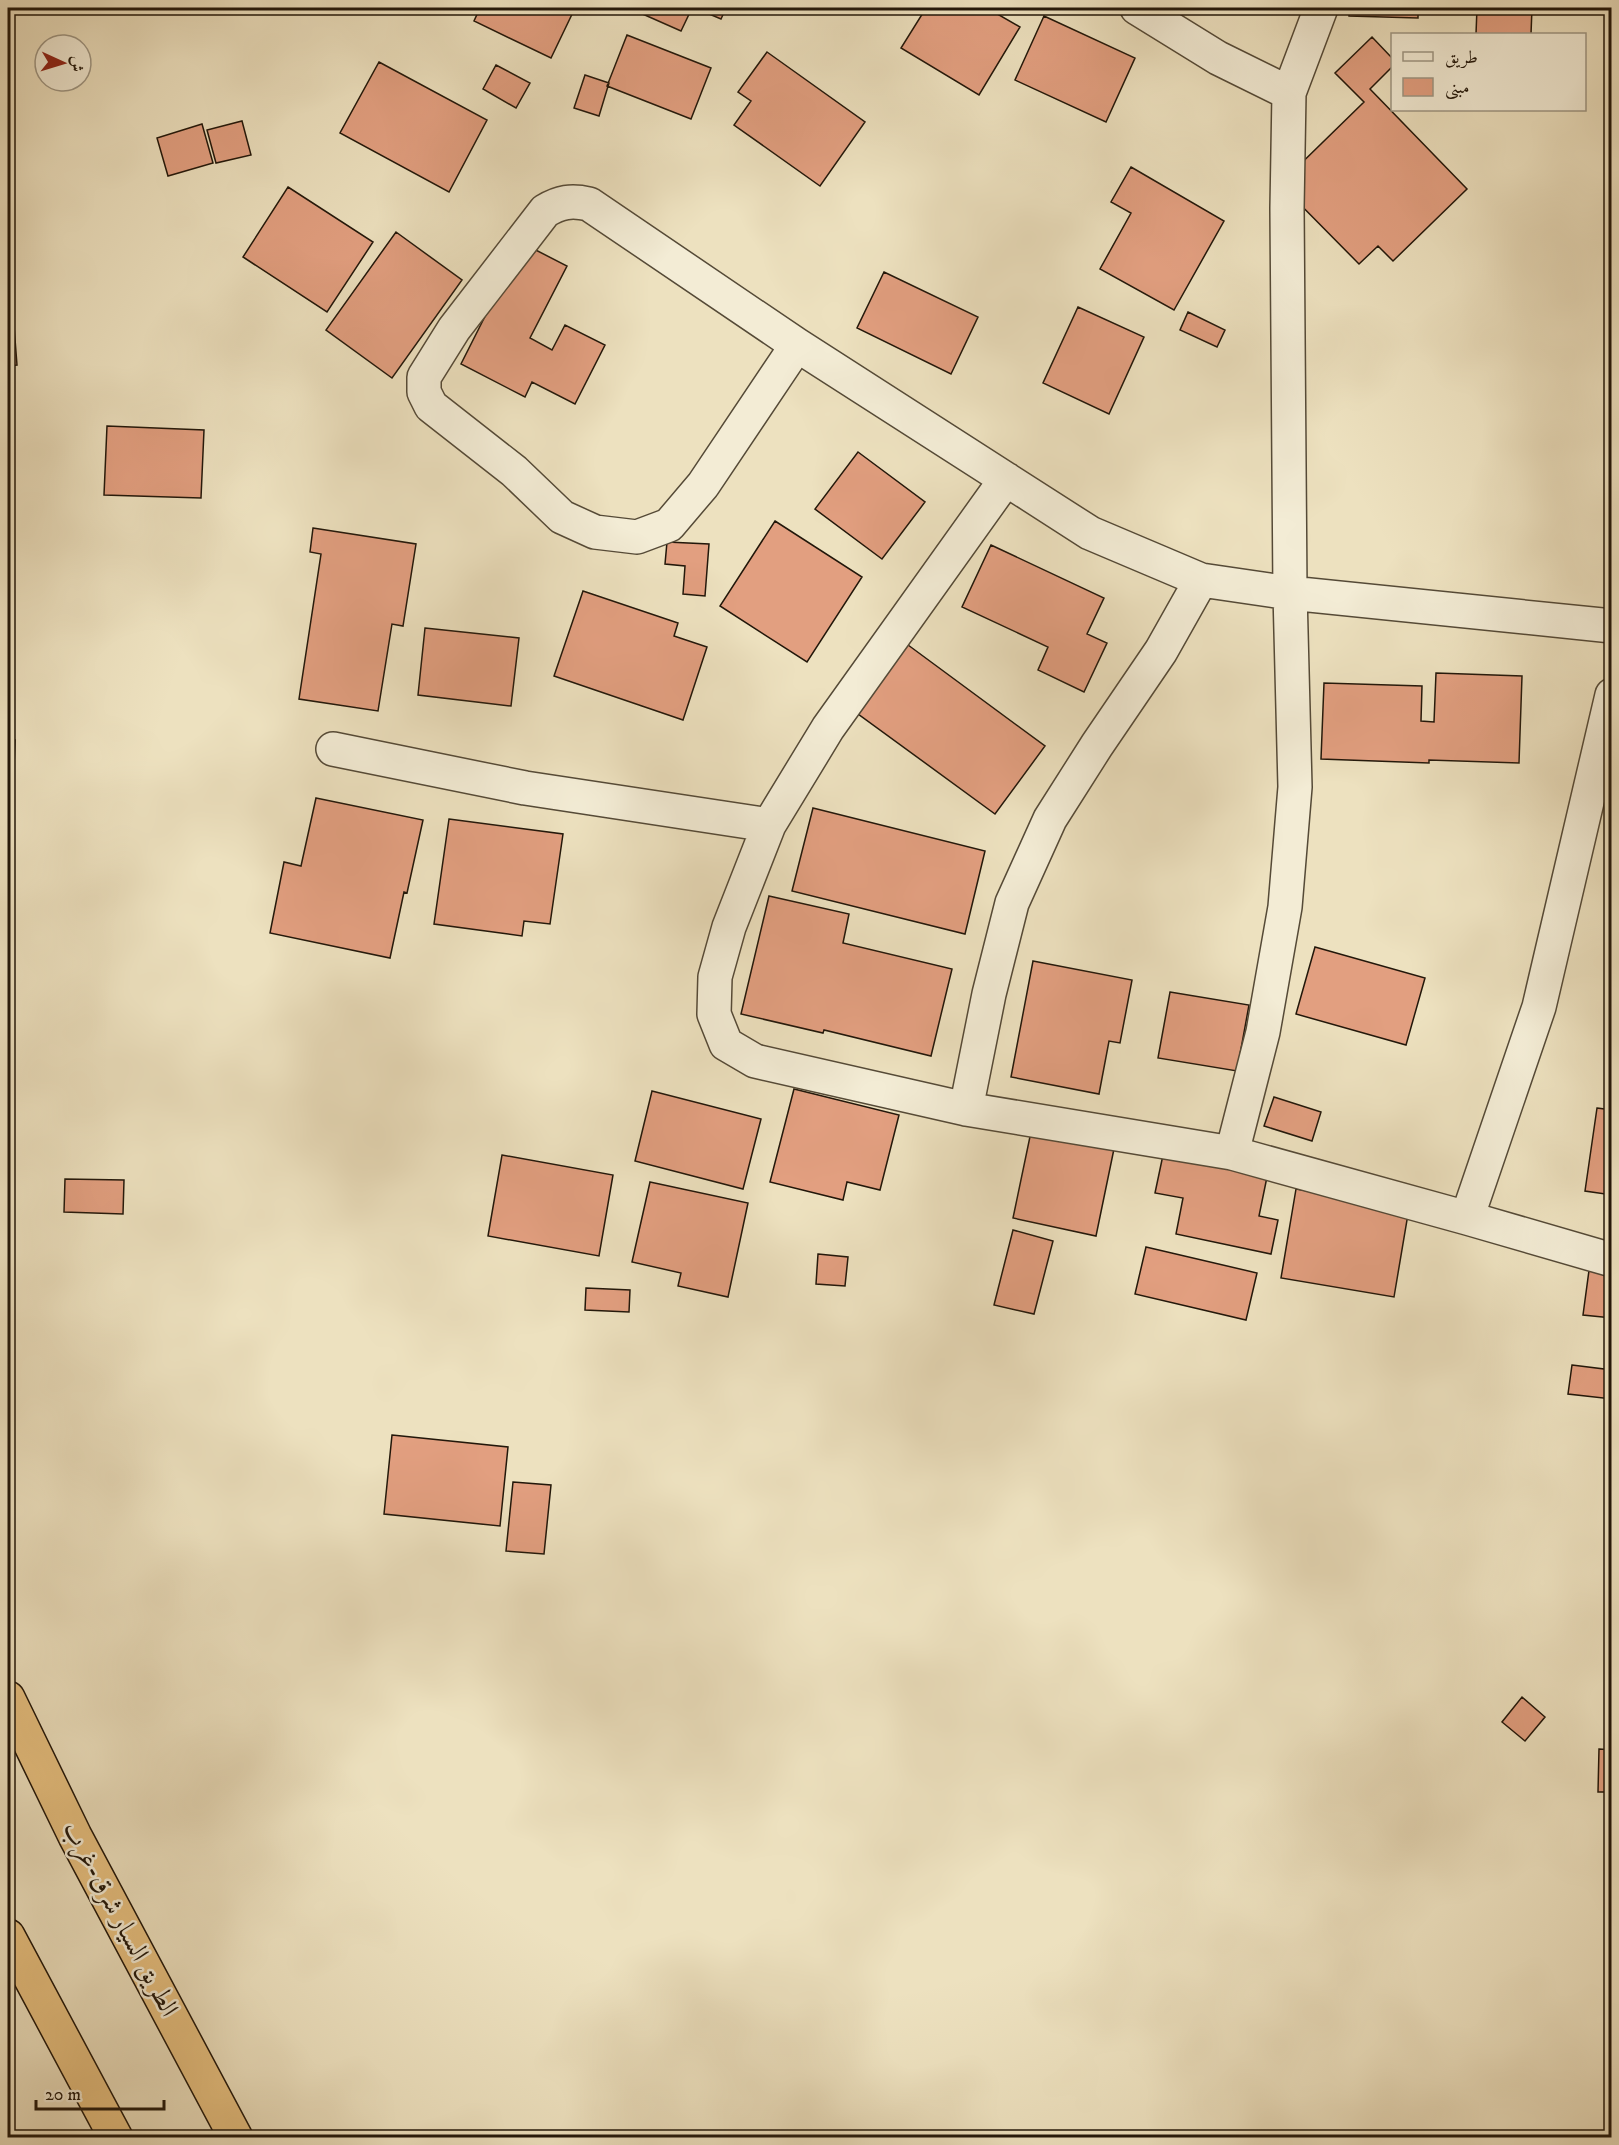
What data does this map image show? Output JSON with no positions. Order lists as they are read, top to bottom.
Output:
{
  "streets": {
    "highway": ["الطريق السيار شرق-غرب"]
  },
  "legend": ["طريق", "مبنى"],
  "scale_bar": "20 m",
  "north": "right"
}
